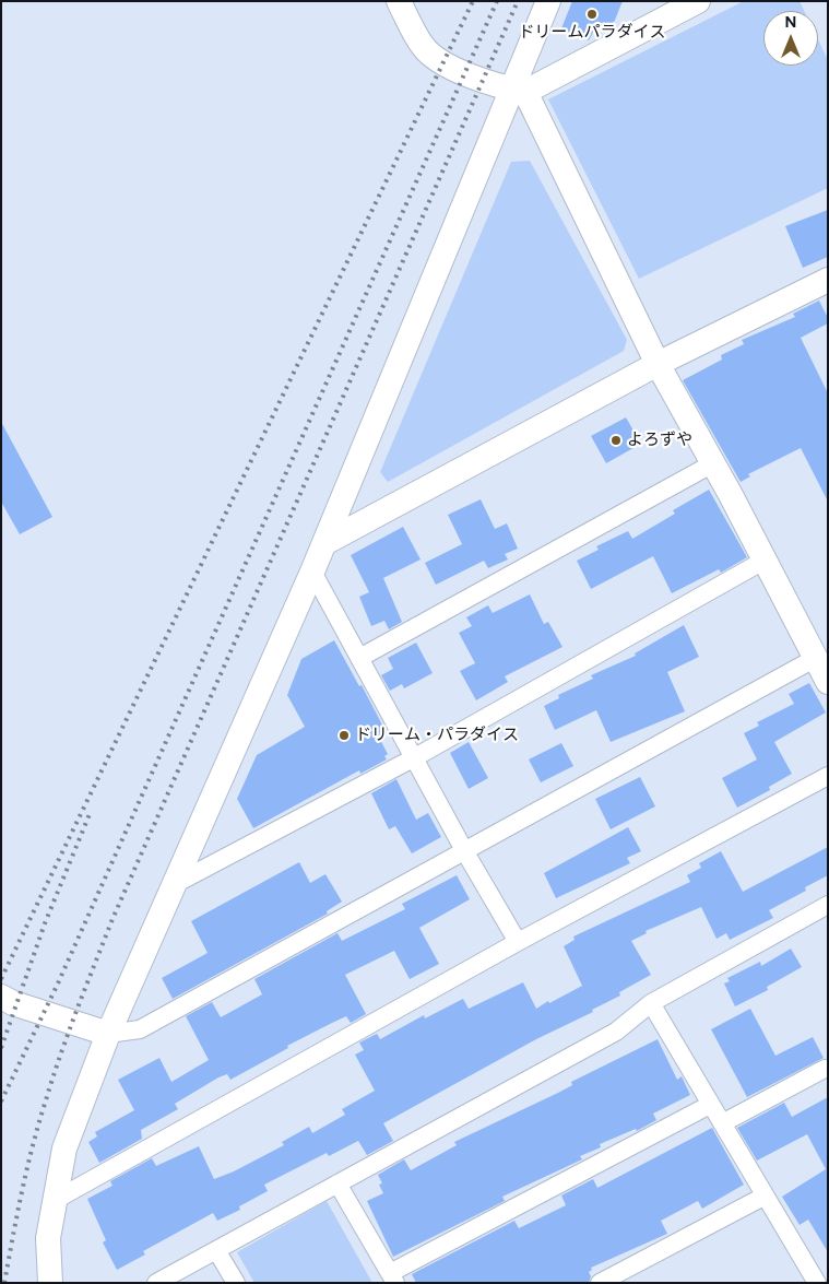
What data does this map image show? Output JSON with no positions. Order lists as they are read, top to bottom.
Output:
{
  "places": ["ドリームパラダイス", "よろずや", "ドリーム・パラダイス"],
  "north": "top"
}
